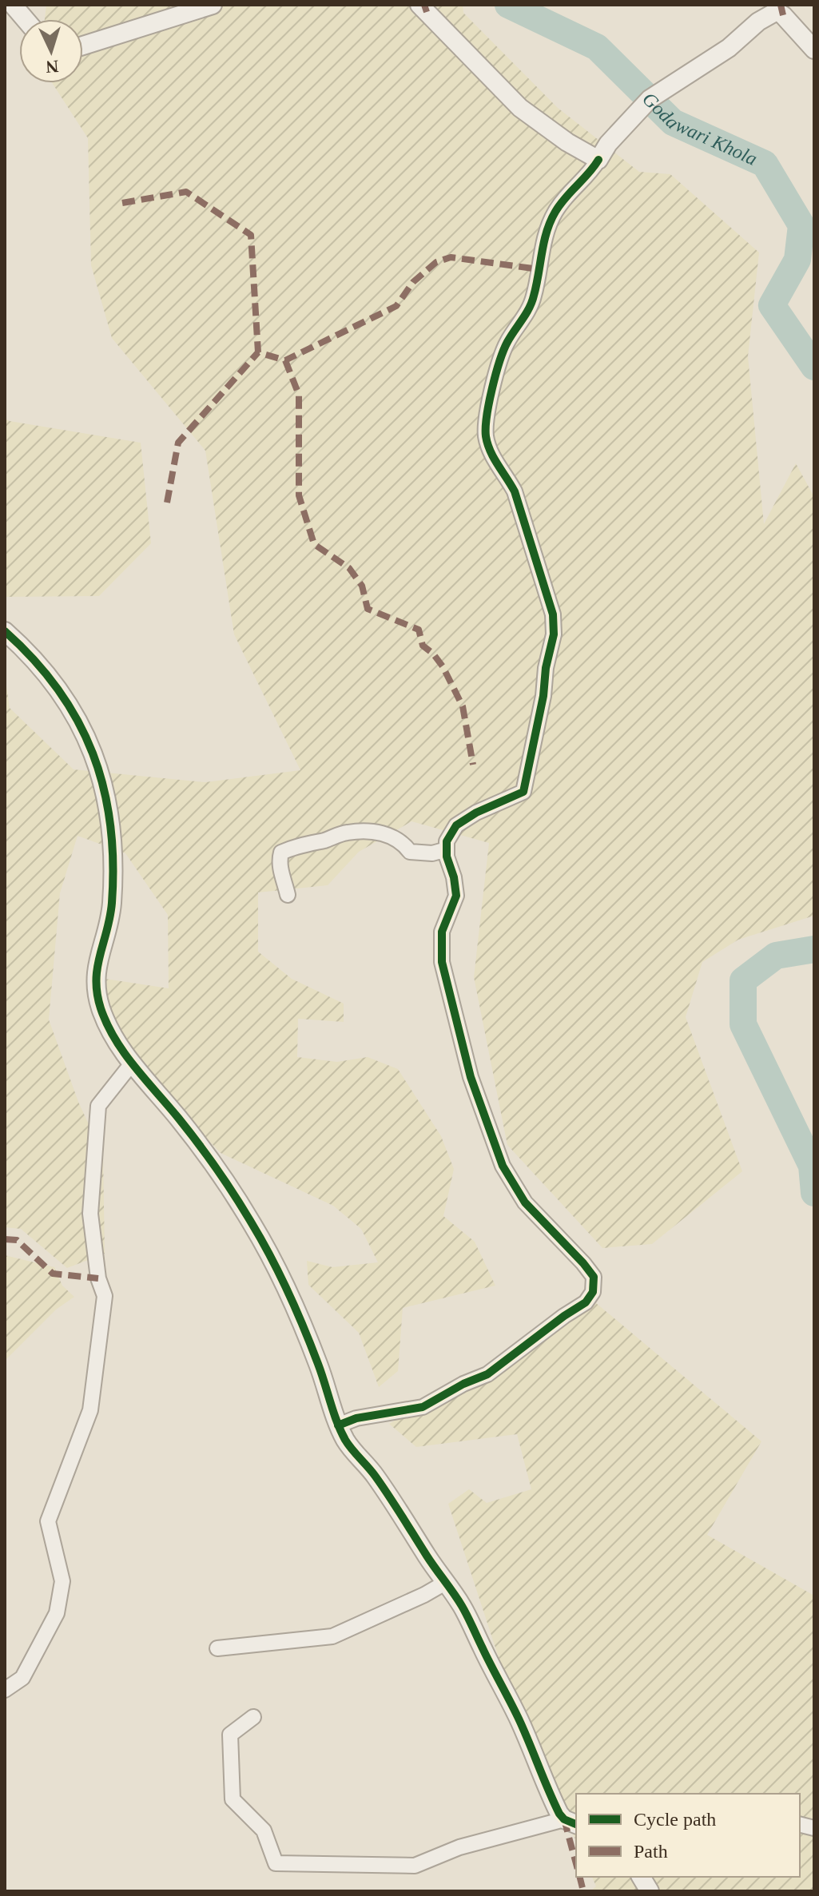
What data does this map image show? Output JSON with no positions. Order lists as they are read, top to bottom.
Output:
{
  "water": ["Godawari Khola"],
  "legend": ["Cycle path", "Path"],
  "north": "bottom"
}
